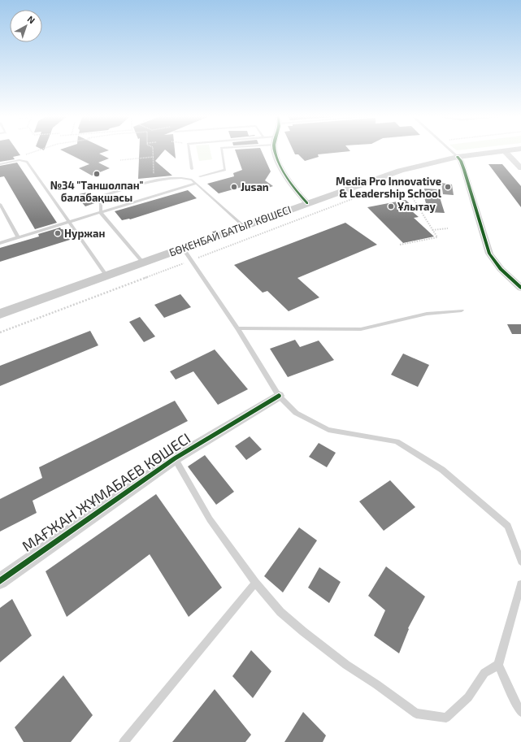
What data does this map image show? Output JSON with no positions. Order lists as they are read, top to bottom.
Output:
{
  "streets": {
    "main road": ["БӨКЕНБАЙ БАТЫР КӨШЕСІ"],
    "street": ["МАҒЖАН ЖҰМАБАЕВ КӨШЕСІ"]
  },
  "places": [
    "№34 \"Таншолпан\" балабақшасы",
    "Jusan",
    "Media Pro Innovative & Leadership School",
    "Ұлытау",
    "Нуржан"
  ],
  "north": "top right"
}
